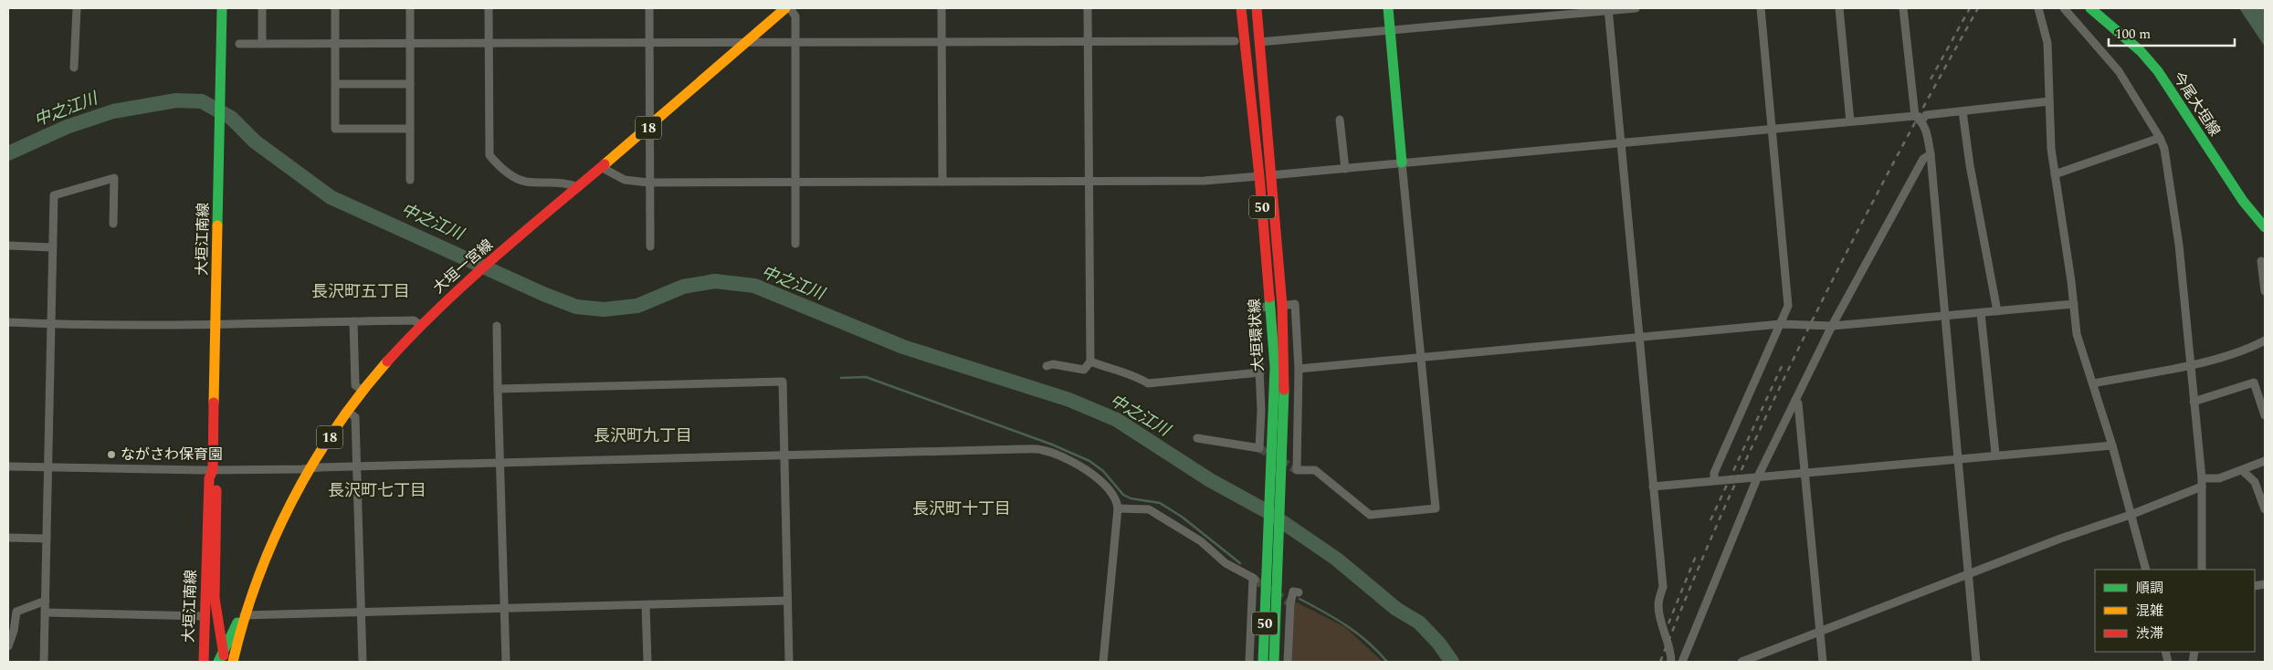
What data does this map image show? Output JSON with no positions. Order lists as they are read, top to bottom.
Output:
{
  "streets": {
    "main road": [
      "今尾大垣線",
      "18",
      "50",
      "大垣江南線",
      "大垣一宮線",
      "大垣環状線"
    ]
  },
  "crossings": [
    ["大垣江南線", "大垣一宮線"]
  ],
  "districts": [
    "長沢町五丁目",
    "長沢町九丁目",
    "長沢町七丁目",
    "長沢町十丁目"
  ],
  "water": ["中之江川"],
  "places": ["ながさわ保育園"],
  "legend": ["順調", "混雑", "渋滞"],
  "scale_bar": "100 m"
}
